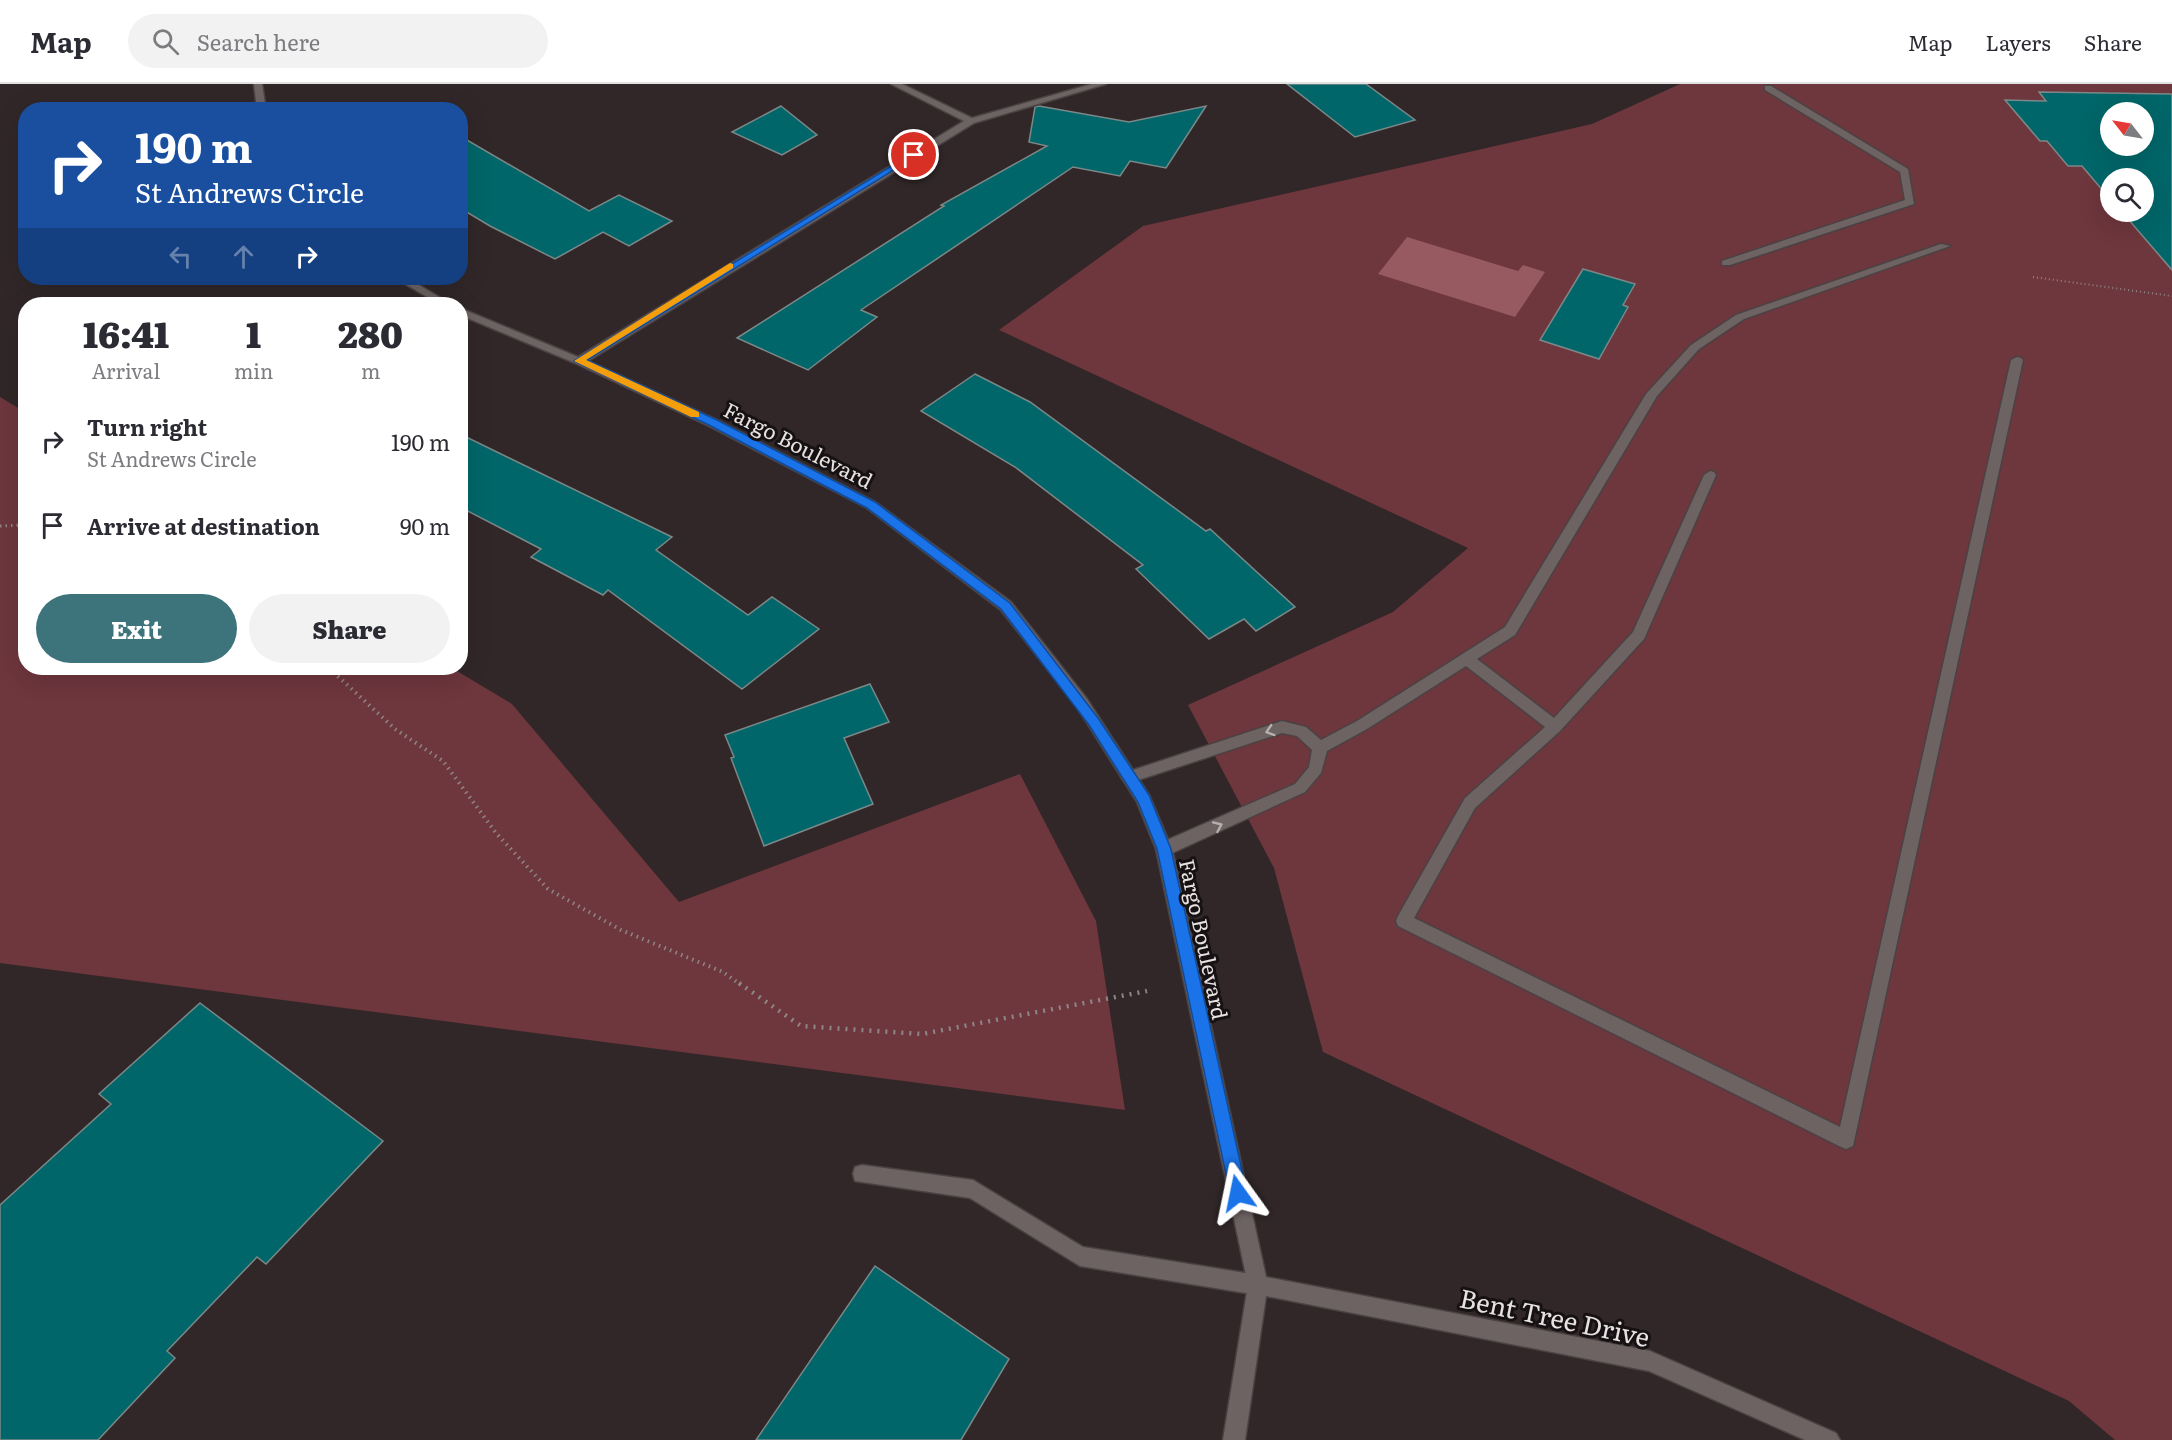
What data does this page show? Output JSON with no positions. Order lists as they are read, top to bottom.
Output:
{
  "streets": {
    "street": ["Fargo Boulevard", "Bent Tree Drive"]
  },
  "crossings": [
    ["Fargo Boulevard", "Bent Tree Drive"]
  ],
  "north": "top left",
  "page": {
    "header": "Map",
    "search": "Search here",
    "nav": ["Map", "Layers", "Share"],
    "turn": ["190 m", "St Andrews Circle"],
    "eta": [
      "16:41",
      "Arrival",
      "1",
      "min",
      "280",
      "m"
    ],
    "list": [
      {
        "name": "Turn right",
        "note": "St Andrews Circle",
        "value": "190 m"
      },
      {
        "name": "Arrive at destination",
        "value": "90 m"
      }
    ],
    "buttons": ["Exit", "Share"]
  }
}
